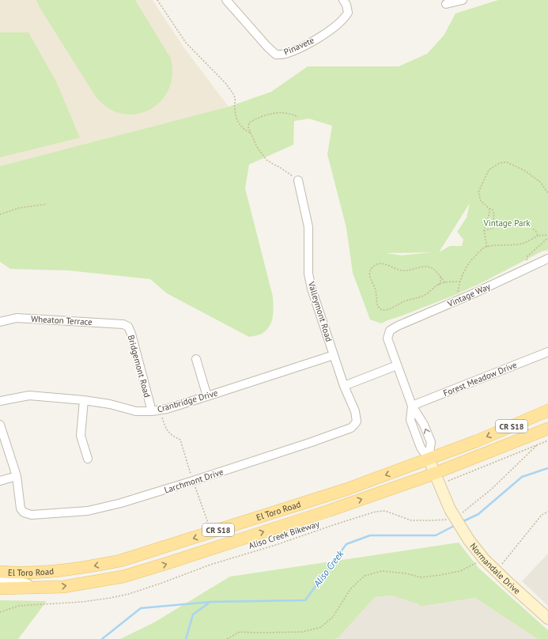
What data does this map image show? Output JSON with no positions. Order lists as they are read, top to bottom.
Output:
{
  "streets": {
    "main road": ["CR S18", "El Toro Road"],
    "street": [
      "Pinavete",
      "Vintage Way",
      "Valleymont Road",
      "Wheaton Terrace",
      "Bridgemont Road",
      "Forest Meadow Drive",
      "Cranbridge Drive",
      "Larchmont Drive",
      "Normandale Drive"
    ],
    "path": ["Aliso Creek Bikeway"]
  },
  "crossings": [
    ["Vintage Way", "Normandale Drive"],
    ["Valleymont Road", "Cranbridge Drive"],
    ["Valleymont Road", "Larchmont Drive"],
    ["Wheaton Terrace", "Bridgemont Road"],
    ["Bridgemont Road", "Cranbridge Drive"],
    ["Forest Meadow Drive", "Normandale Drive"],
    ["El Toro Road", "Normandale Drive"],
    ["Aliso Creek Bikeway", "Normandale Drive"]
  ],
  "water": ["Aliso Creek"],
  "parks": ["Vintage Park"]
}
